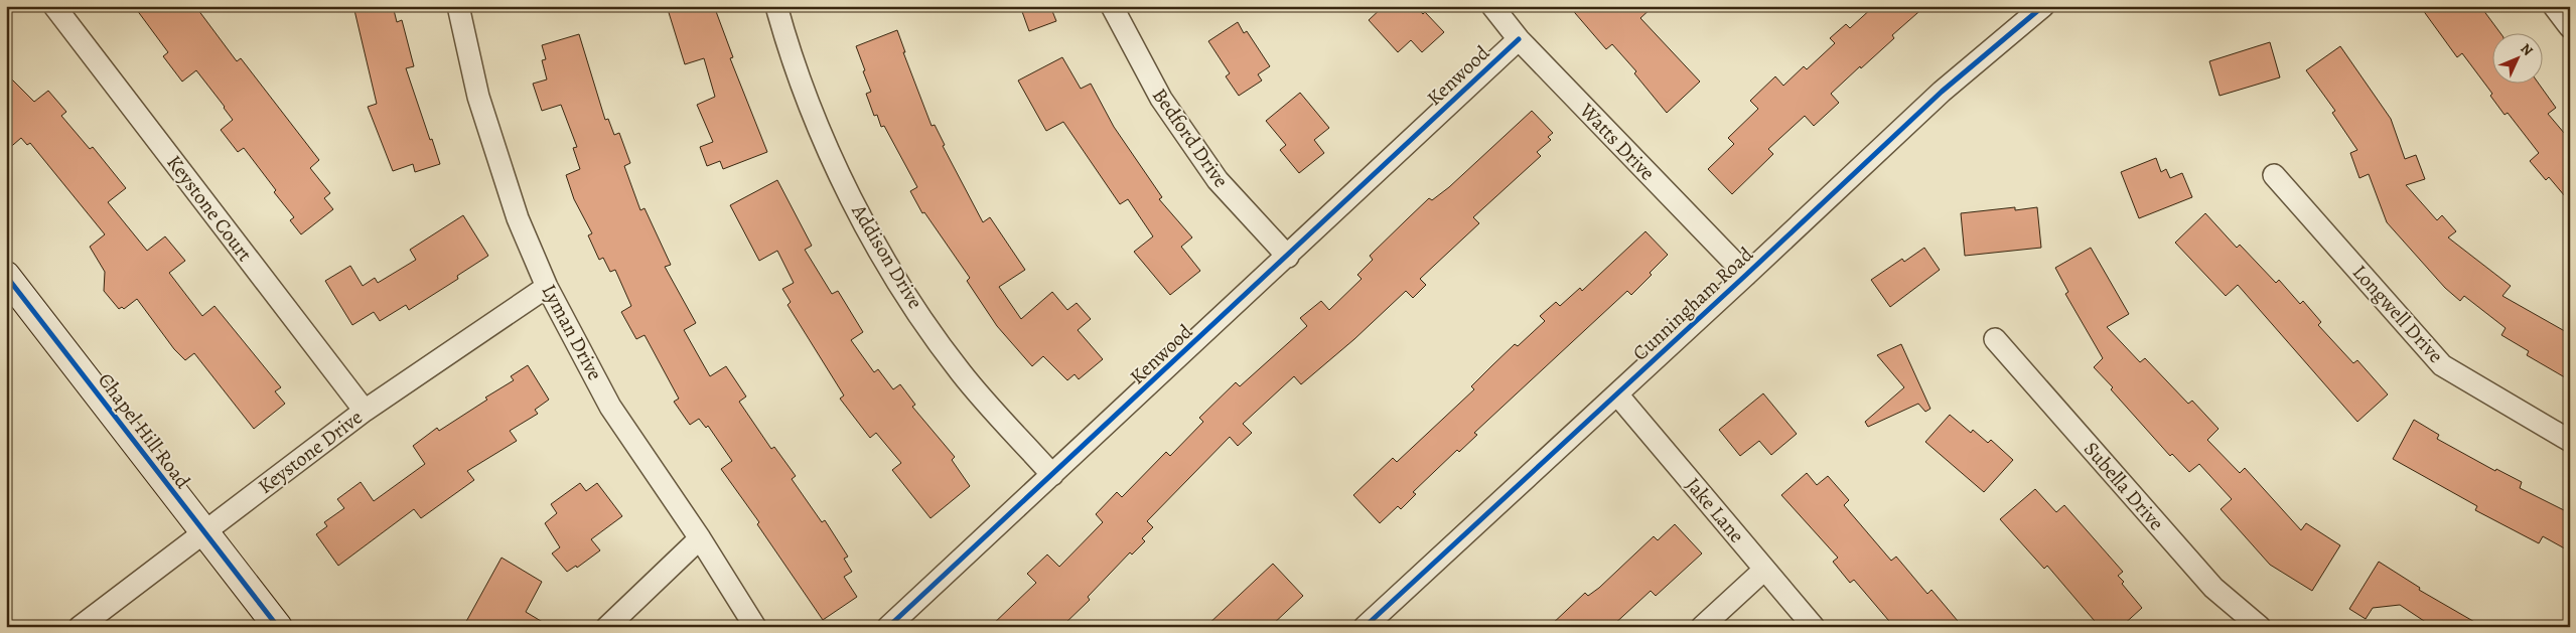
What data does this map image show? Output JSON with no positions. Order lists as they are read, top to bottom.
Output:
{
  "streets": {
    "street": [
      "Kenwood",
      "Bedford Drive",
      "Watts Drive",
      "Keystone Court",
      "Addison Drive",
      "Cunningham Road",
      "Longwell Drive",
      "Lyman Drive",
      "Chapel Hill Road",
      "Keystone Drive",
      "Subella Drive",
      "Jake Lane"
    ]
  },
  "crossings": [
    ["Kenwood", "Bedford Drive"],
    ["Kenwood", "Watts Drive"],
    ["Kenwood", "Addison Drive"],
    ["Watts Drive", "Cunningham Road"],
    ["Keystone Court", "Keystone Drive"],
    ["Cunningham Road", "Jake Lane"],
    ["Lyman Drive", "Keystone Drive"],
    ["Chapel Hill Road", "Keystone Drive"]
  ],
  "north": "top right"
}
